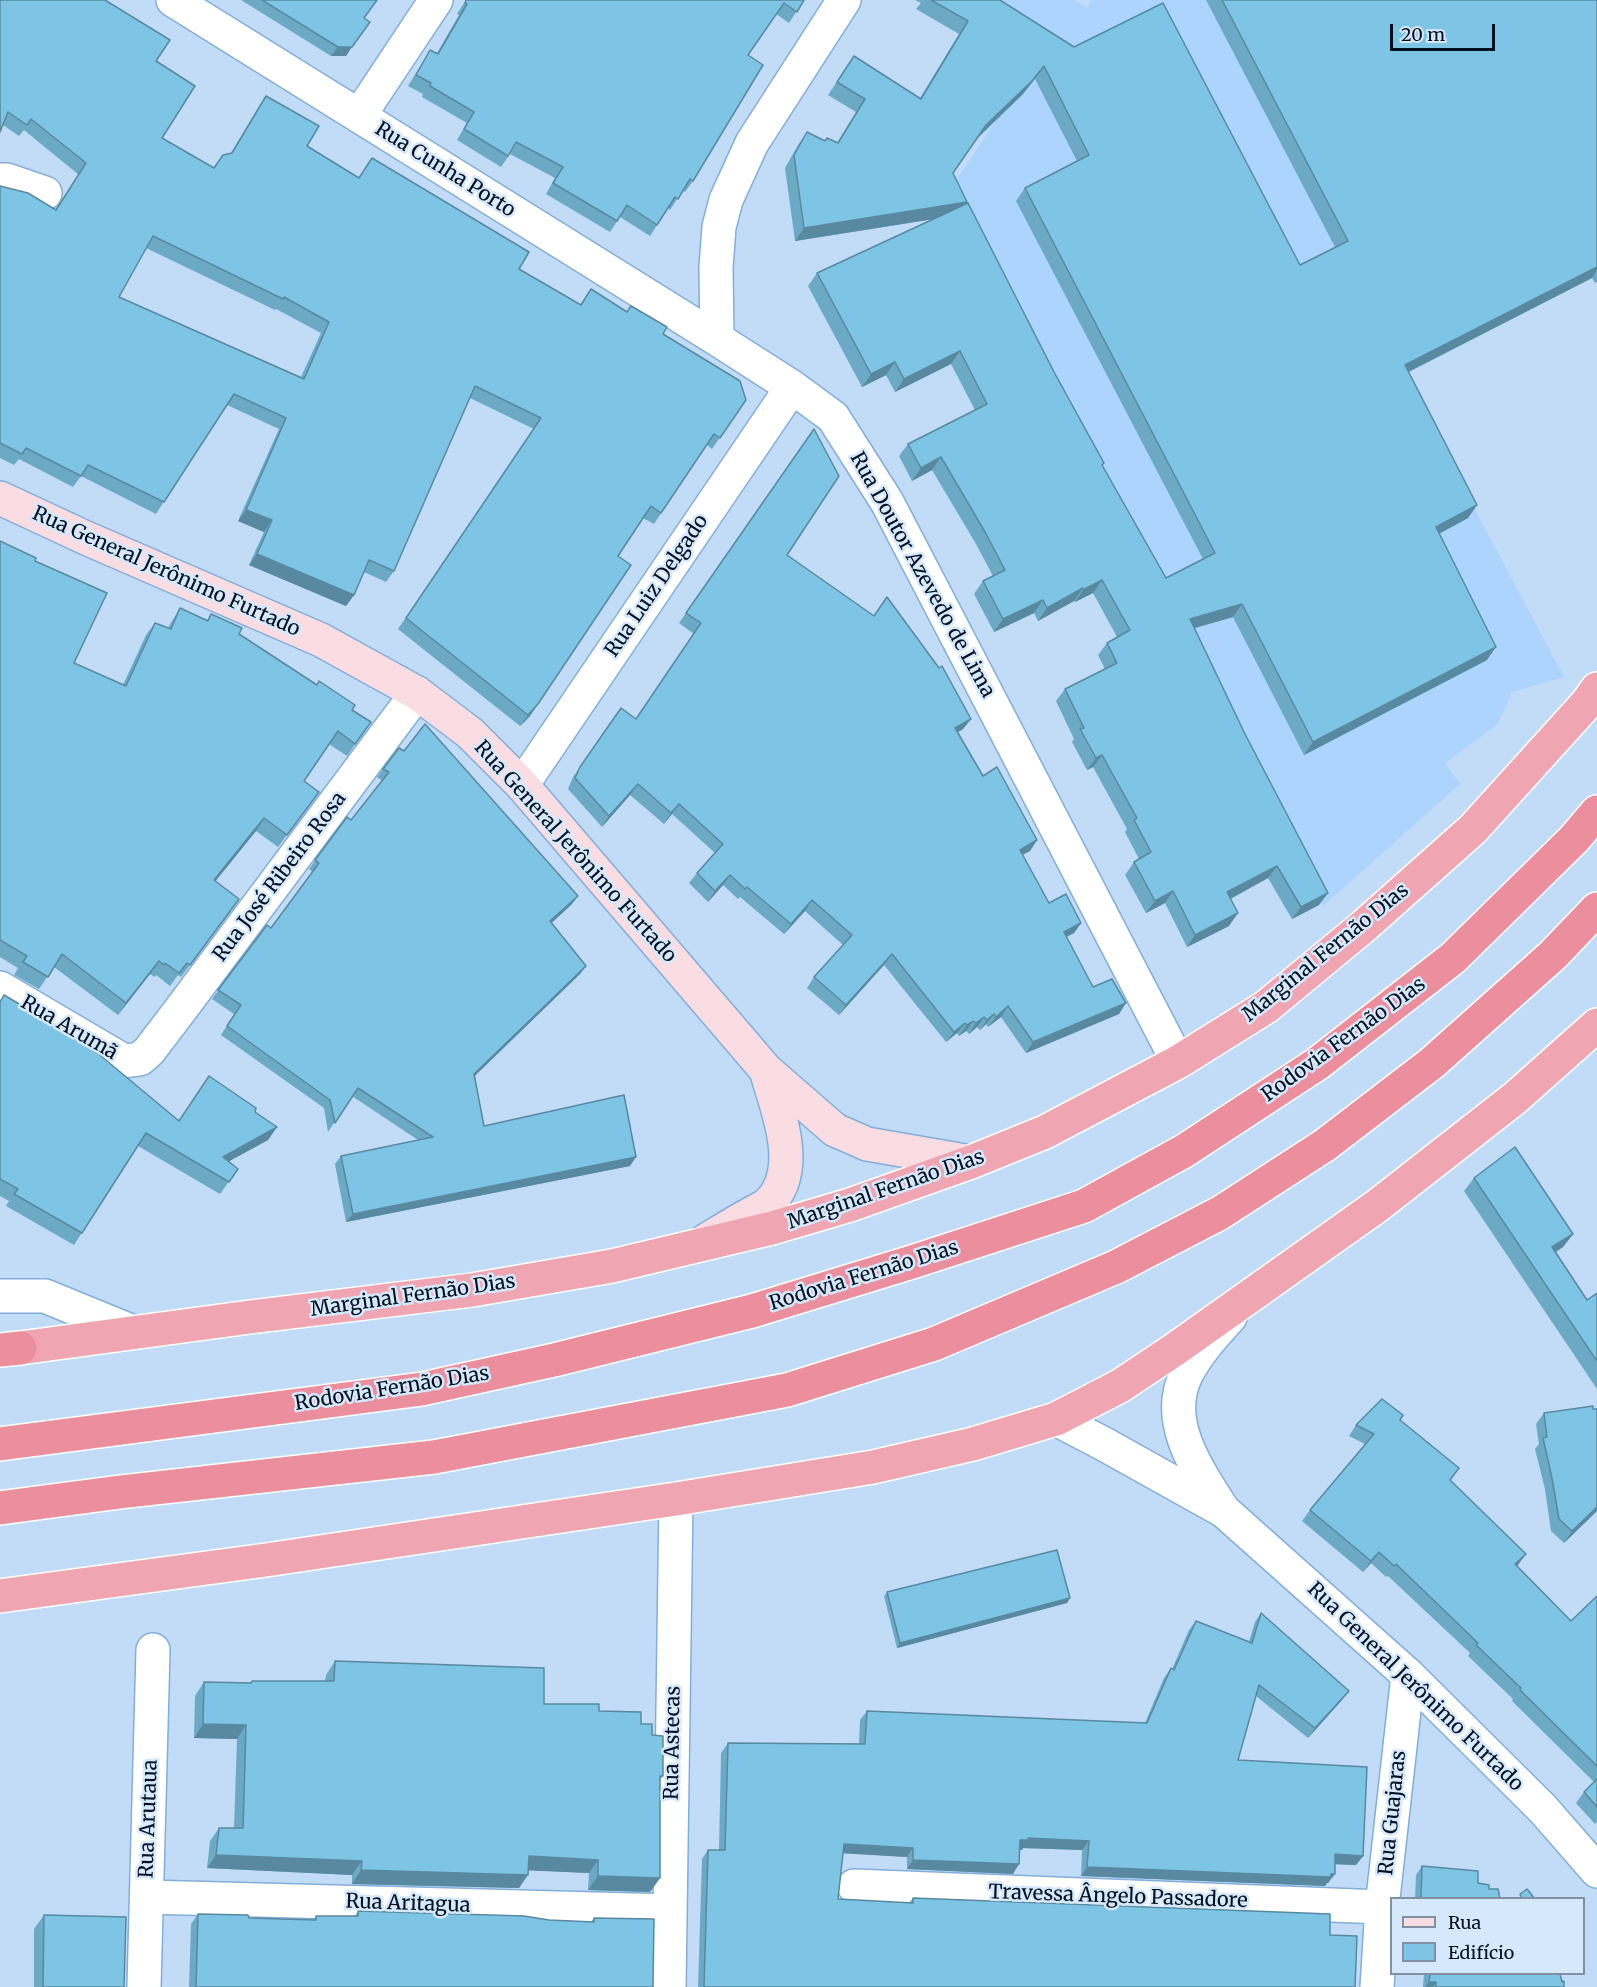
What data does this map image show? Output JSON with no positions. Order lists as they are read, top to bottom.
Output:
{
  "streets": {
    "highway": ["Marginal Fernão Dias", "Rodovia Fernão Dias"],
    "main road": ["Rua General Jerônimo Furtado"],
    "street": [
      "Rua Cunha Porto",
      "Rua Doutor Azevedo de Lima",
      "Rua Luiz Delgado",
      "Rua José Ribeiro Rosa",
      "Rua Arumã",
      "Rua Astecas",
      "Rua Guajaras",
      "Rua Arutaua",
      "Travessa Ângelo Passadore",
      "Rua Aritagua"
    ]
  },
  "crossings": [
    ["Rua Cunha Porto", "Rua Doutor Azevedo de Lima"],
    ["Rua General Jerônimo Furtado", "Rua Luiz Delgado"],
    ["Rua General Jerônimo Furtado", "Rua José Ribeiro Rosa"],
    ["Rua General Jerônimo Furtado", "Marginal Fernão Dias"],
    ["Rua General Jerônimo Furtado", "Rua Guajaras"],
    ["Rua Doutor Azevedo de Lima", "Rua Luiz Delgado"],
    ["Rua Doutor Azevedo de Lima", "Marginal Fernão Dias"],
    ["Rua José Ribeiro Rosa", "Rua Arumã"],
    ["Rua Astecas", "Rua Aritagua"],
    ["Rua Guajaras", "Travessa Ângelo Passadore"],
    ["Rua Arutaua", "Rua Aritagua"]
  ],
  "legend": ["Rua", "Edifício"],
  "scale_bar": "20 m"
}
